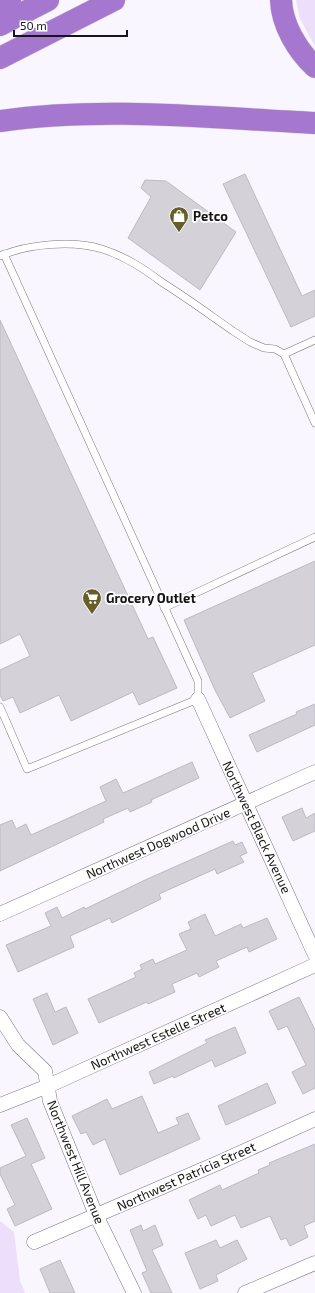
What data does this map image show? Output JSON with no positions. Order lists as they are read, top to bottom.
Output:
{
  "streets": {
    "street": [
      "Northwest Black Avenue",
      "Northwest Dogwood Drive",
      "Northwest Estelle Street",
      "Northwest Hill Avenue",
      "Northwest Patricia Street"
    ]
  },
  "crossings": [
    ["Northwest Black Avenue", "Northwest Dogwood Drive"],
    ["Northwest Estelle Street", "Northwest Hill Avenue"],
    ["Northwest Hill Avenue", "Northwest Patricia Street"]
  ],
  "places": {
    "shop": ["Petco"],
    "supermarket": ["Grocery Outlet"]
  },
  "scale_bar": "50 m"
}
